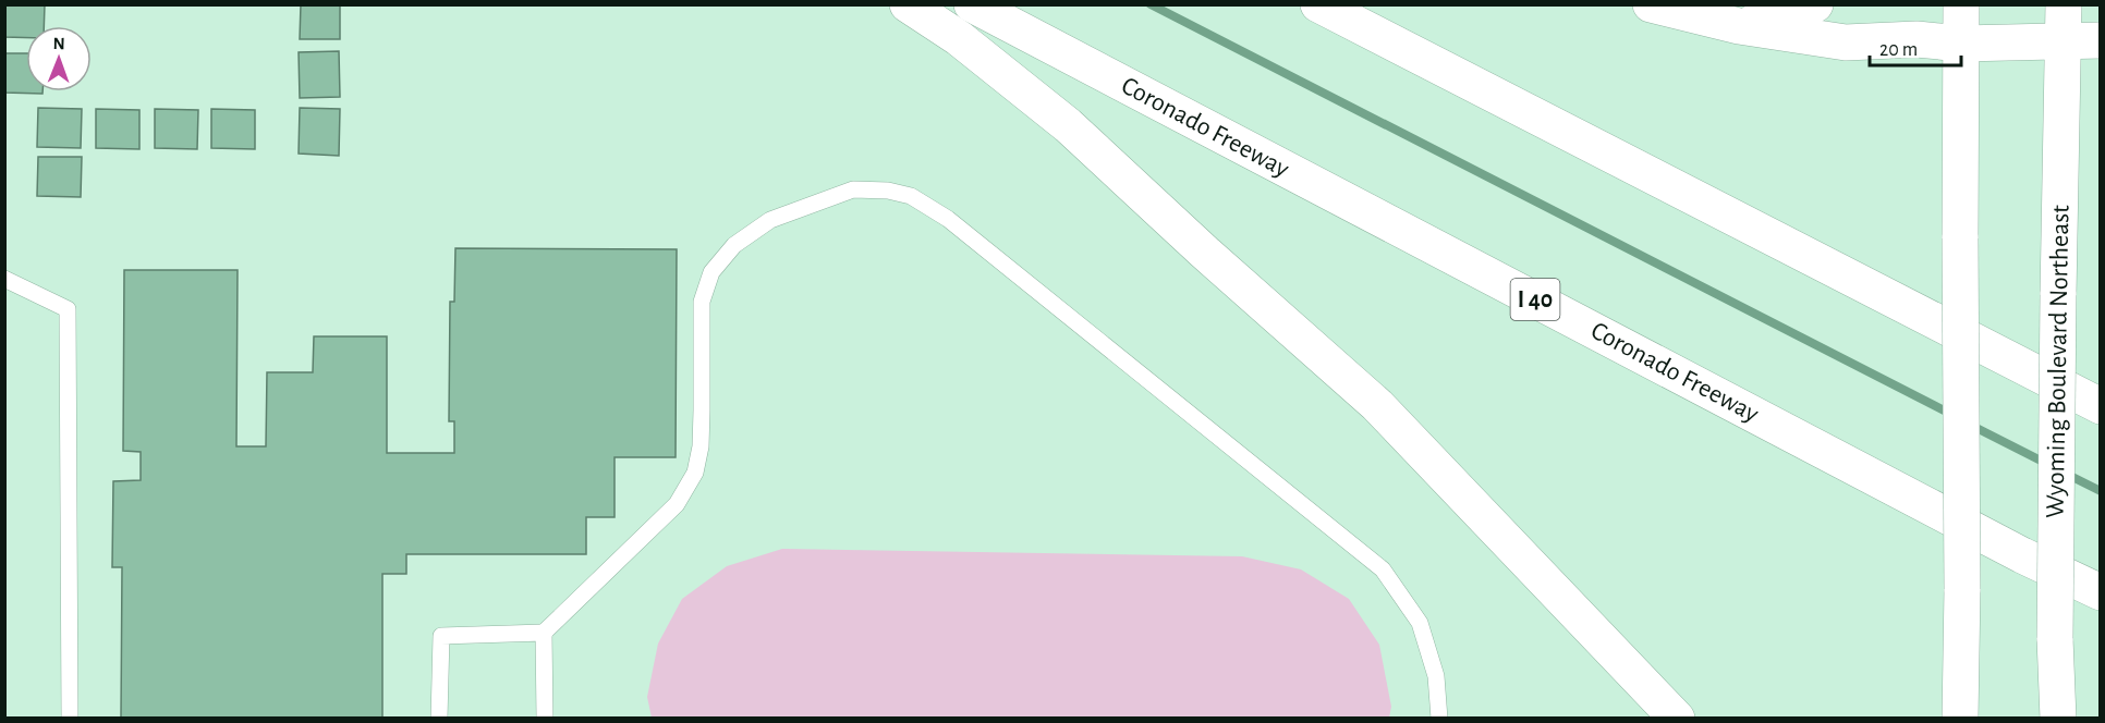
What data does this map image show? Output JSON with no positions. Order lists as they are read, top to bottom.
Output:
{
  "streets": {
    "main road": ["Coronado Freeway", "I 40", "Wyoming Boulevard Northeast"]
  },
  "scale_bar": "20 m",
  "north": "top"
}
